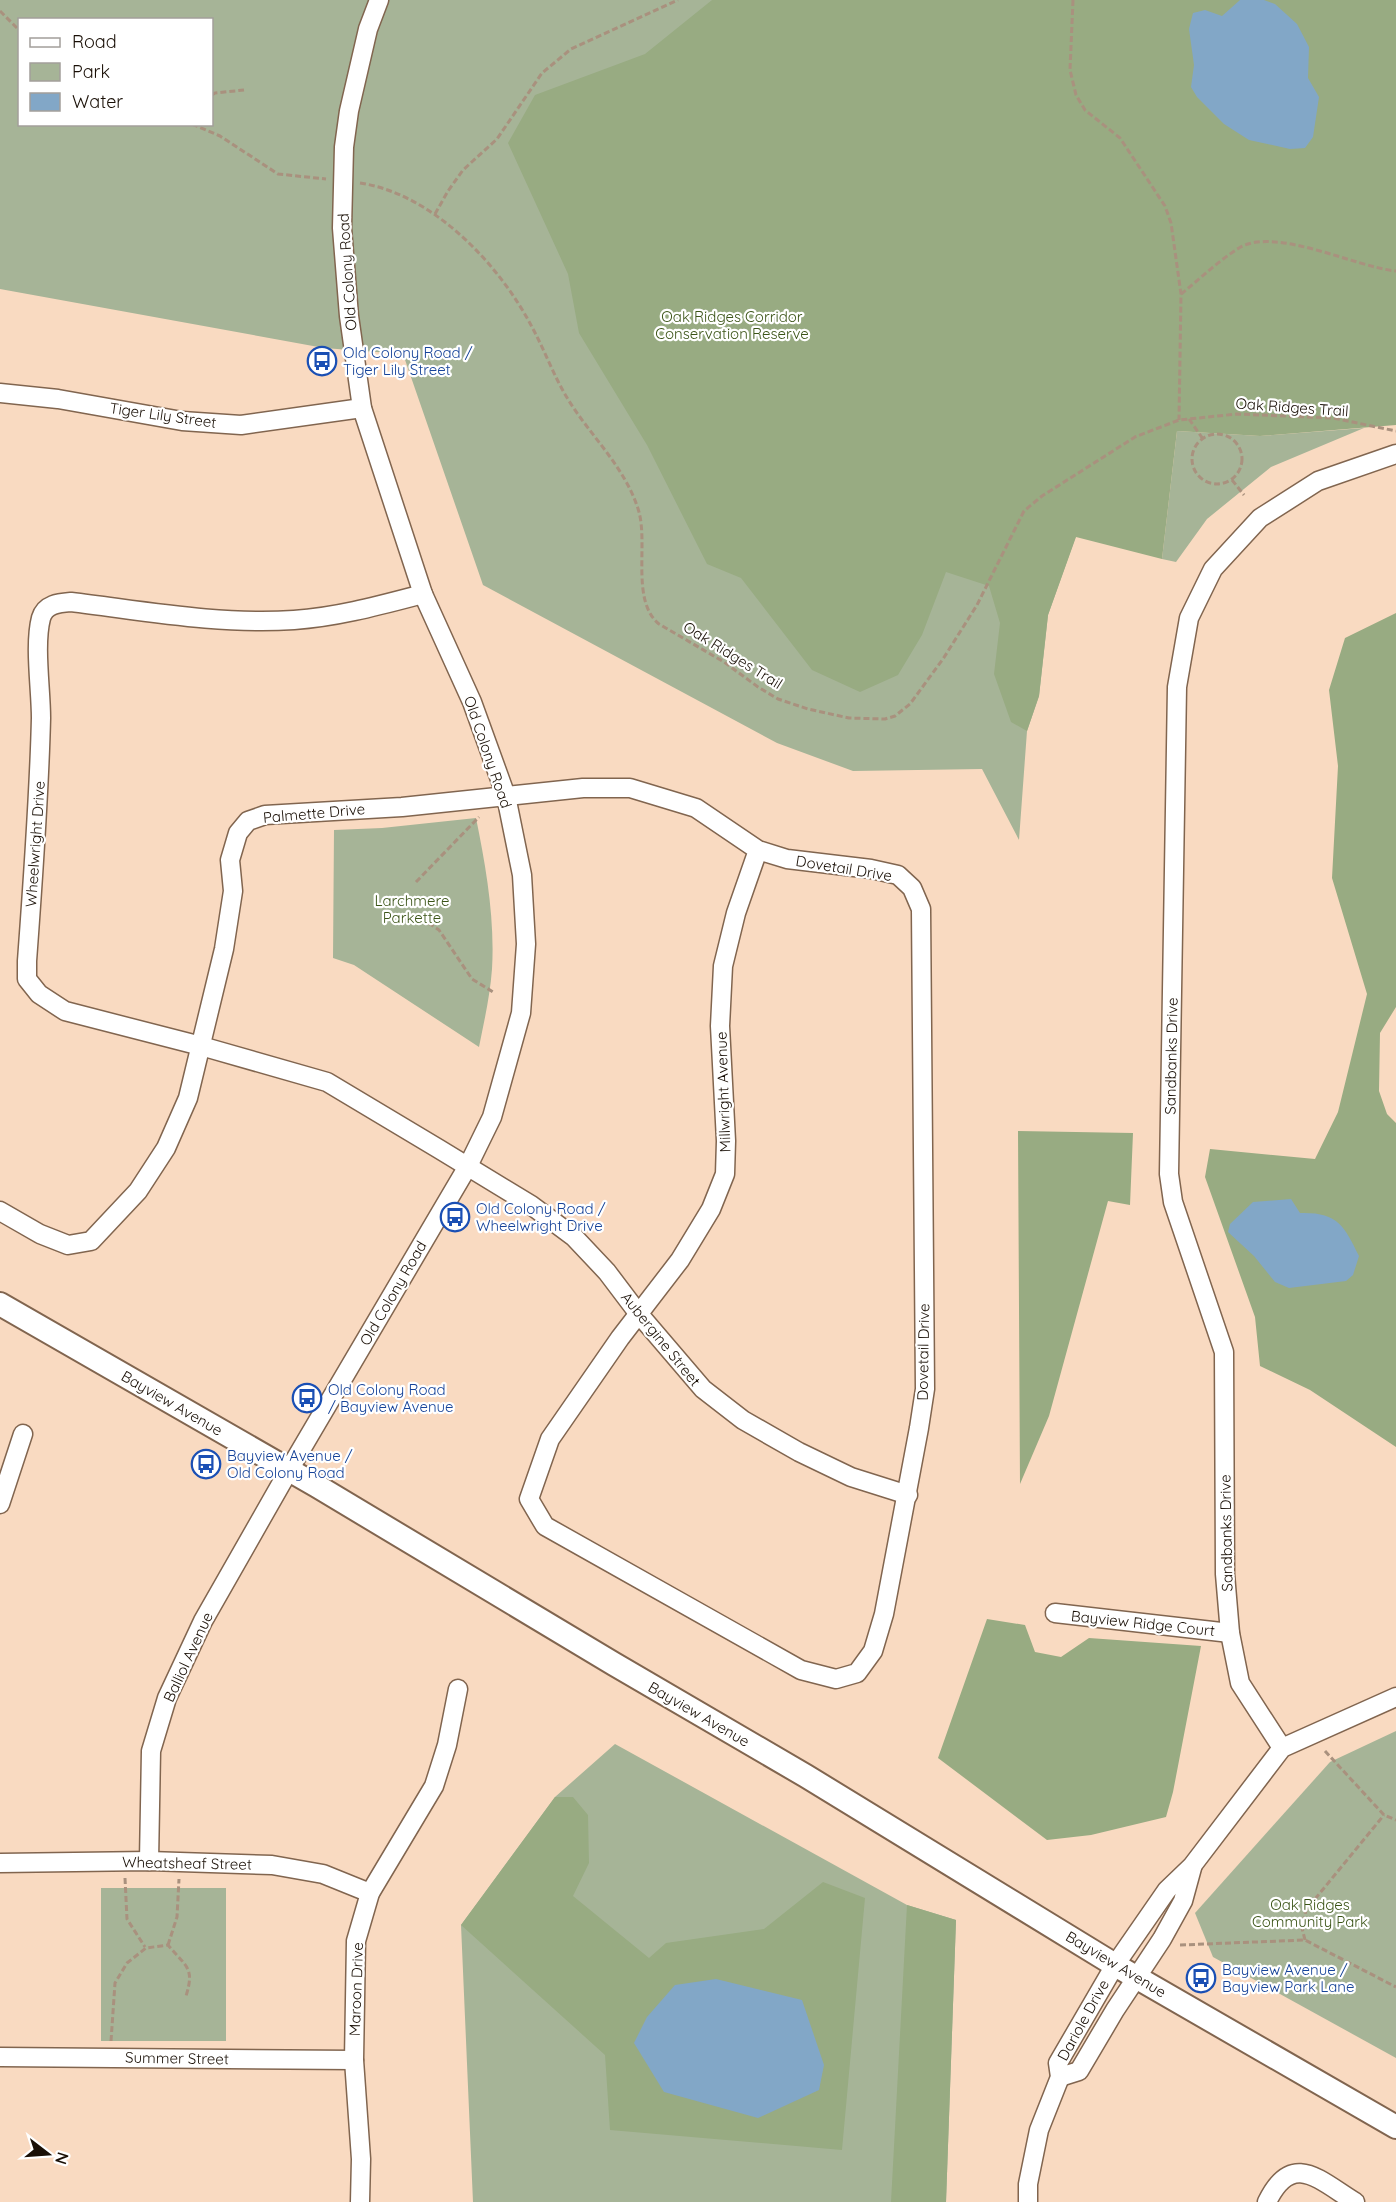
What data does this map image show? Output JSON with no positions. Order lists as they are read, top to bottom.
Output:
{
  "streets": {
    "main road": ["Bayview Avenue"],
    "street": [
      "Old Colony Road",
      "Tiger Lily Street",
      "Palmette Drive",
      "Wheelwright Drive",
      "Dovetail Drive",
      "Sandbanks Drive",
      "Millwright Avenue",
      "Aubergine Street",
      "Bayview Ridge Court",
      "Balliol Avenue",
      "Wheatsheaf Street",
      "Maroon Drive",
      "Dariole Drive",
      "Summer Street"
    ],
    "path": ["Oak Ridges Trail"]
  },
  "crossings": [
    ["Old Colony Road", "Oak Ridges Trail"],
    ["Old Colony Road", "Tiger Lily Street"],
    ["Old Colony Road", "Palmette Drive"],
    ["Old Colony Road", "Wheelwright Drive"],
    ["Old Colony Road", "Dovetail Drive"],
    ["Old Colony Road", "Aubergine Street"],
    ["Old Colony Road", "Bayview Avenue"],
    ["Old Colony Road", "Balliol Avenue"],
    ["Palmette Drive", "Wheelwright Drive"],
    ["Palmette Drive", "Dovetail Drive"],
    ["Wheelwright Drive", "Aubergine Street"],
    ["Dovetail Drive", "Millwright Avenue"],
    ["Dovetail Drive", "Aubergine Street"],
    ["Sandbanks Drive", "Bayview Ridge Court"],
    ["Millwright Avenue", "Aubergine Street"],
    ["Bayview Avenue", "Balliol Avenue"],
    ["Bayview Avenue", "Dariole Drive"],
    ["Balliol Avenue", "Wheatsheaf Street"],
    ["Wheatsheaf Street", "Maroon Drive"],
    ["Maroon Drive", "Summer Street"]
  ],
  "parks": ["Oak Ridges Corridor Conservation Reserve", "Larchmere Parkette", "Oak Ridges Community Park"],
  "places": {
    "bus stop": [
      "Old Colony Road / Tiger Lily Street",
      "Old Colony Road / Wheelwright Drive",
      "Old Colony Road / Bayview Avenue",
      "Bayview Avenue / Old Colony Road",
      "Bayview Avenue / Bayview Park Lane"
    ]
  },
  "legend": ["Road", "Park", "Water"],
  "north": "right"
}
